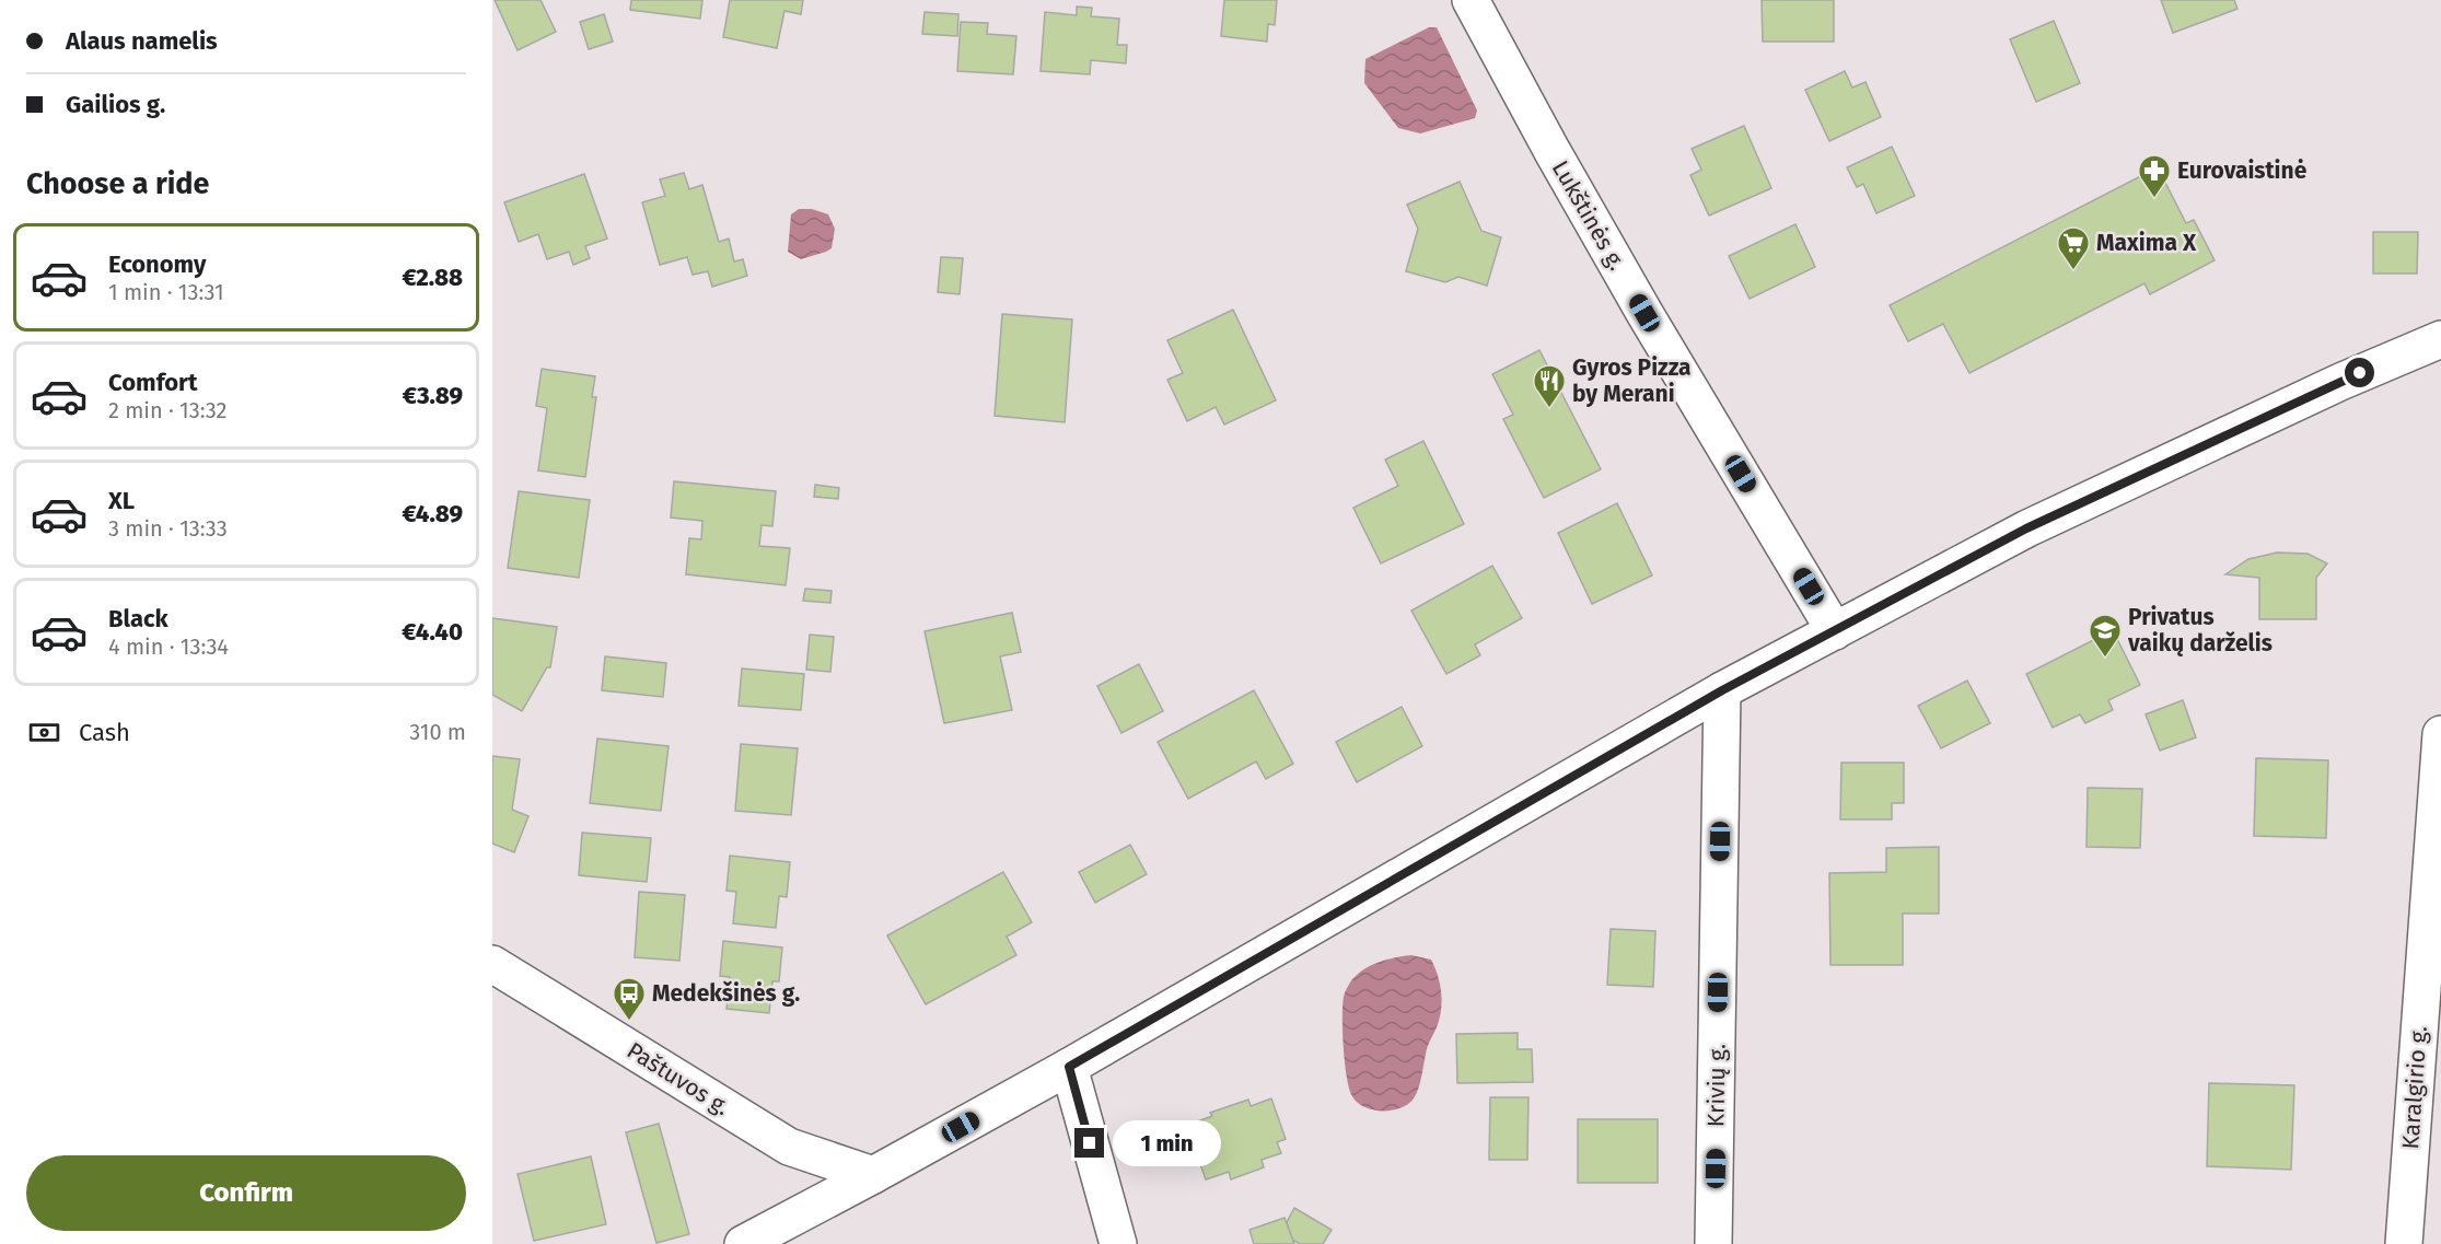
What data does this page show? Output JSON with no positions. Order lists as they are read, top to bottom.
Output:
{
  "streets": {
    "street": [
      "Lukštinės g.",
      "Paštuvos g.",
      "Krivių g.",
      "Karalgirio g."
    ]
  },
  "places": {
    "pharmacy": ["Eurovaistinė"],
    "supermarket": ["Maxima X"],
    "restaurant": ["Gyros Pizza by Merani"],
    "school or university": ["Privatus vaikų darželis"],
    "bus stop": ["Medekšinės g."]
  },
  "page": {
    "banner": ["Alaus namelis", "Gailios g."],
    "heading": "Choose a ride",
    "list": [
      {
        "name": "Economy",
        "note": "1 min · 13:31",
        "value": "€2.88"
      },
      {
        "name": "Comfort",
        "note": "2 min · 13:32",
        "value": "€3.89"
      },
      {
        "name": "XL",
        "note": "3 min · 13:33",
        "value": "€4.89"
      },
      {
        "name": "Black",
        "note": "4 min · 13:34",
        "value": "€4.40"
      }
    ],
    "pay": ["Cash", "310 m"],
    "bubble": "1 min",
    "buttons": "Confirm"
  }
}
